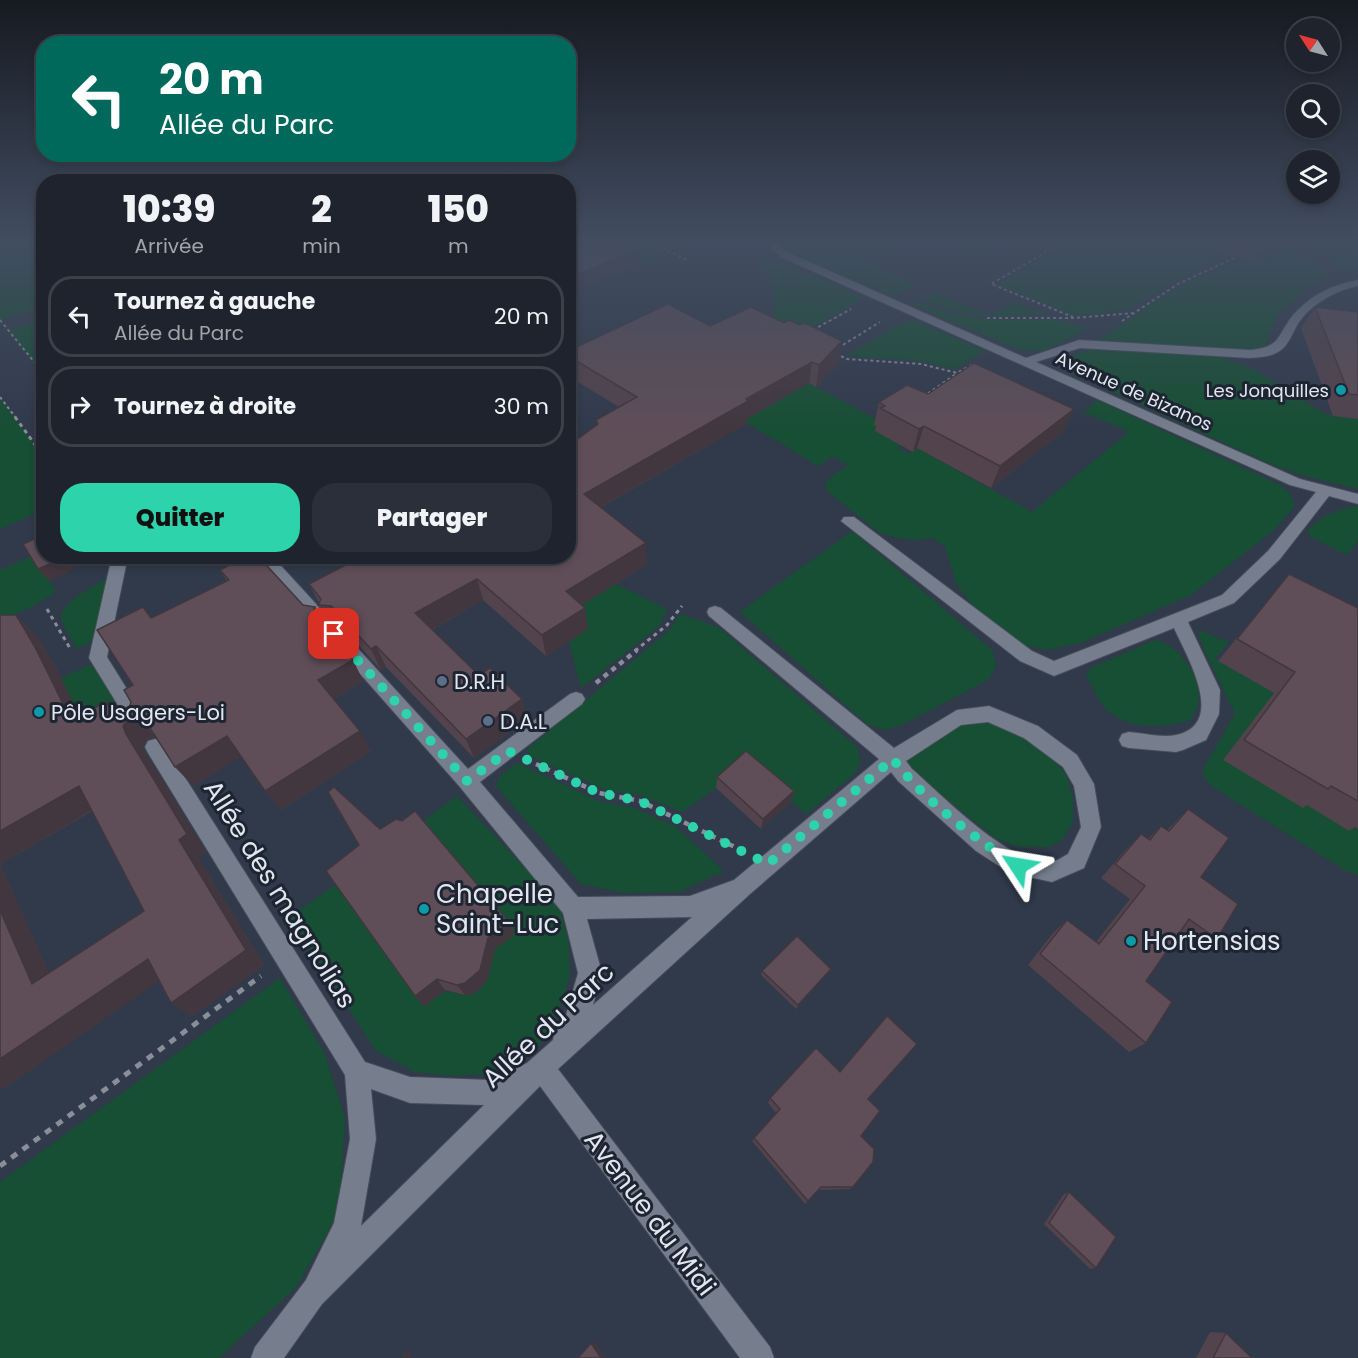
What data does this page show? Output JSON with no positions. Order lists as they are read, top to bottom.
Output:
{
  "streets": {
    "lane": [
      "Avenue de Bizanos",
      "Allée des magnolias",
      "Allée du Parc",
      "Avenue du Midi"
    ]
  },
  "crossings": [
    ["Allée du Parc", "Avenue du Midi"]
  ],
  "places": [
    "Les Jonquilles",
    "D.R.H",
    "Pôle Usagers-Loi",
    "D.A.L",
    "Chapelle Saint-Luc",
    "Hortensias"
  ],
  "north": "top left",
  "page": {
    "turn": ["20 m", "Allée du Parc"],
    "eta": [
      "10:39",
      "Arrivée",
      "2",
      "min",
      "150",
      "m"
    ],
    "list": [
      {
        "name": "Tournez à gauche",
        "note": "Allée du Parc",
        "value": "20 m"
      },
      {
        "name": "Tournez à droite",
        "value": "30 m"
      }
    ],
    "buttons": ["Quitter", "Partager"]
  }
}
